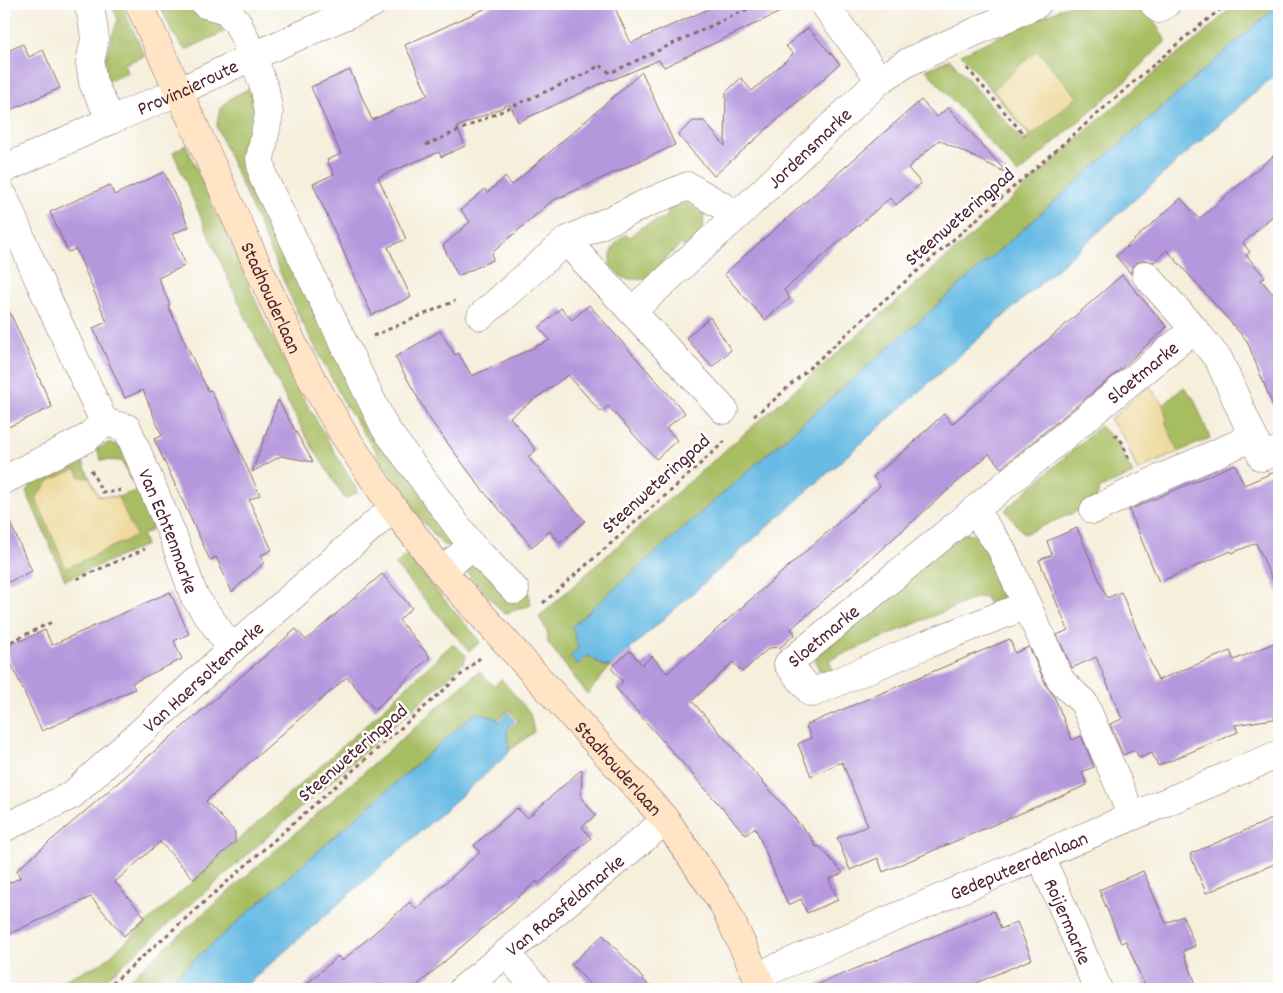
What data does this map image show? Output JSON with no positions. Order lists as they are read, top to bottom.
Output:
{
  "streets": {
    "street": [
      "Provincieroute",
      "Jordensmarke",
      "Stadhouderlaan",
      "Sloetmarke",
      "Van Echtenmarke",
      "Van Haersoltemarke",
      "Gedeputeerdenlaan",
      "Van Raasfeldmarke",
      "Roijermarke"
    ],
    "path": ["Steenweteringpad"]
  },
  "crossings": [
    ["Provincieroute", "Stadhouderlaan"],
    ["Steenweteringpad", "Stadhouderlaan"],
    ["Stadhouderlaan", "Van Haersoltemarke"],
    ["Stadhouderlaan", "Gedeputeerdenlaan"],
    ["Stadhouderlaan", "Van Raasfeldmarke"],
    ["Van Echtenmarke", "Van Haersoltemarke"],
    ["Gedeputeerdenlaan", "Roijermarke"]
  ]
}
